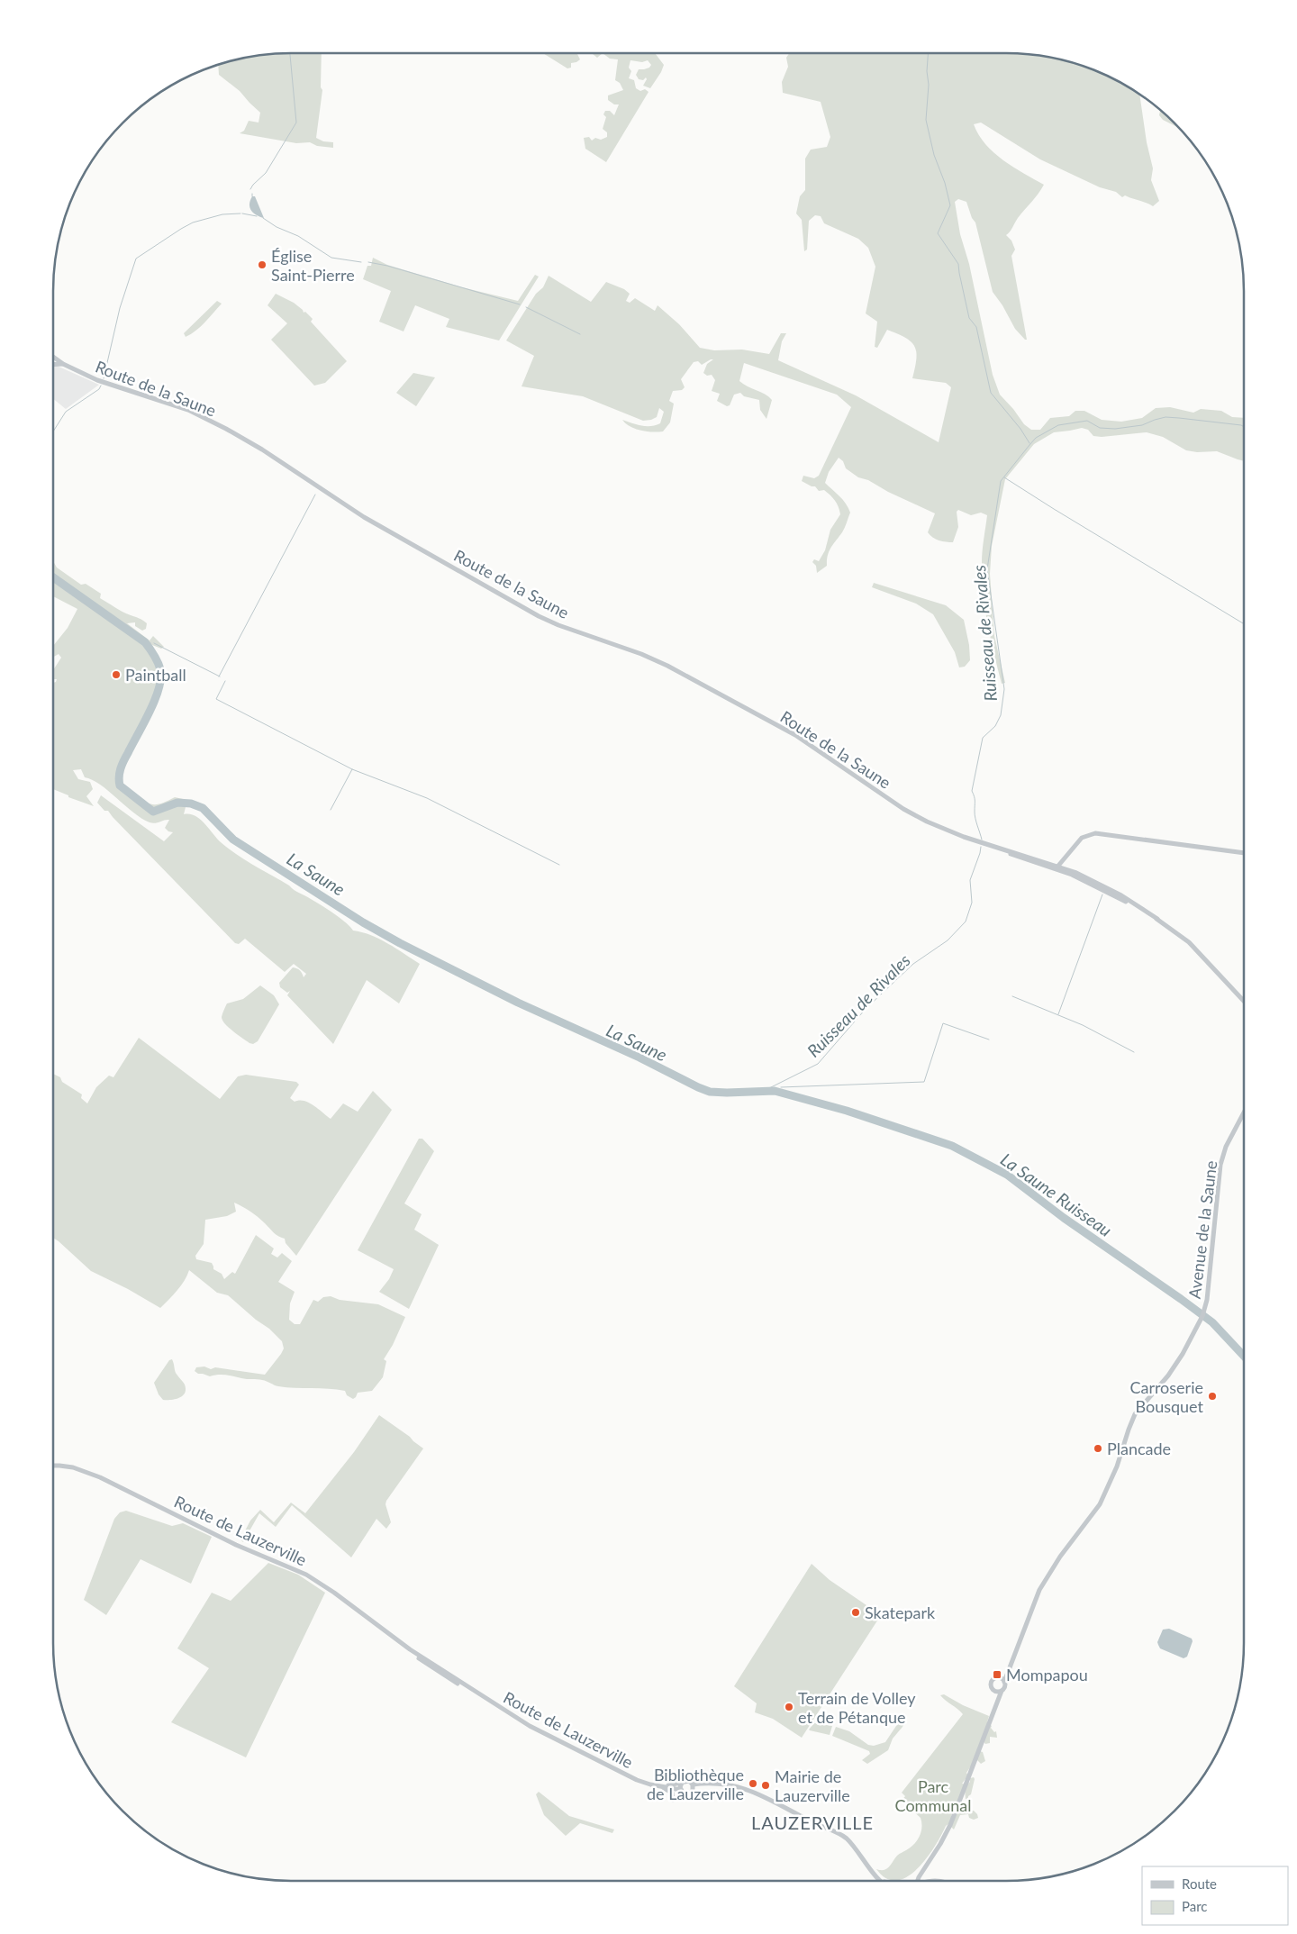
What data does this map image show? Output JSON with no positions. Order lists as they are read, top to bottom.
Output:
{
  "streets": {
    "street": ["Route de la Saune", "Avenue de la Saune", "Route de Lauzerville"]
  },
  "districts": ["LAUZERVILLE"],
  "water": ["Ruisseau de Rivales", "La Saune", "La Saune Ruisseau"],
  "parks": ["Parc Communal"],
  "places": {
    "other": [
      "Église Saint-Pierre",
      "Paintball",
      "Carroserie Bousquet",
      "Plancade",
      "Skatepark",
      "Terrain de Volley et de Pétanque",
      "Bibliothèque de Lauzerville",
      "Mairie de Lauzerville"
    ],
    "transit": ["Mompapou"]
  },
  "legend": ["Route", "Parc"]
}
